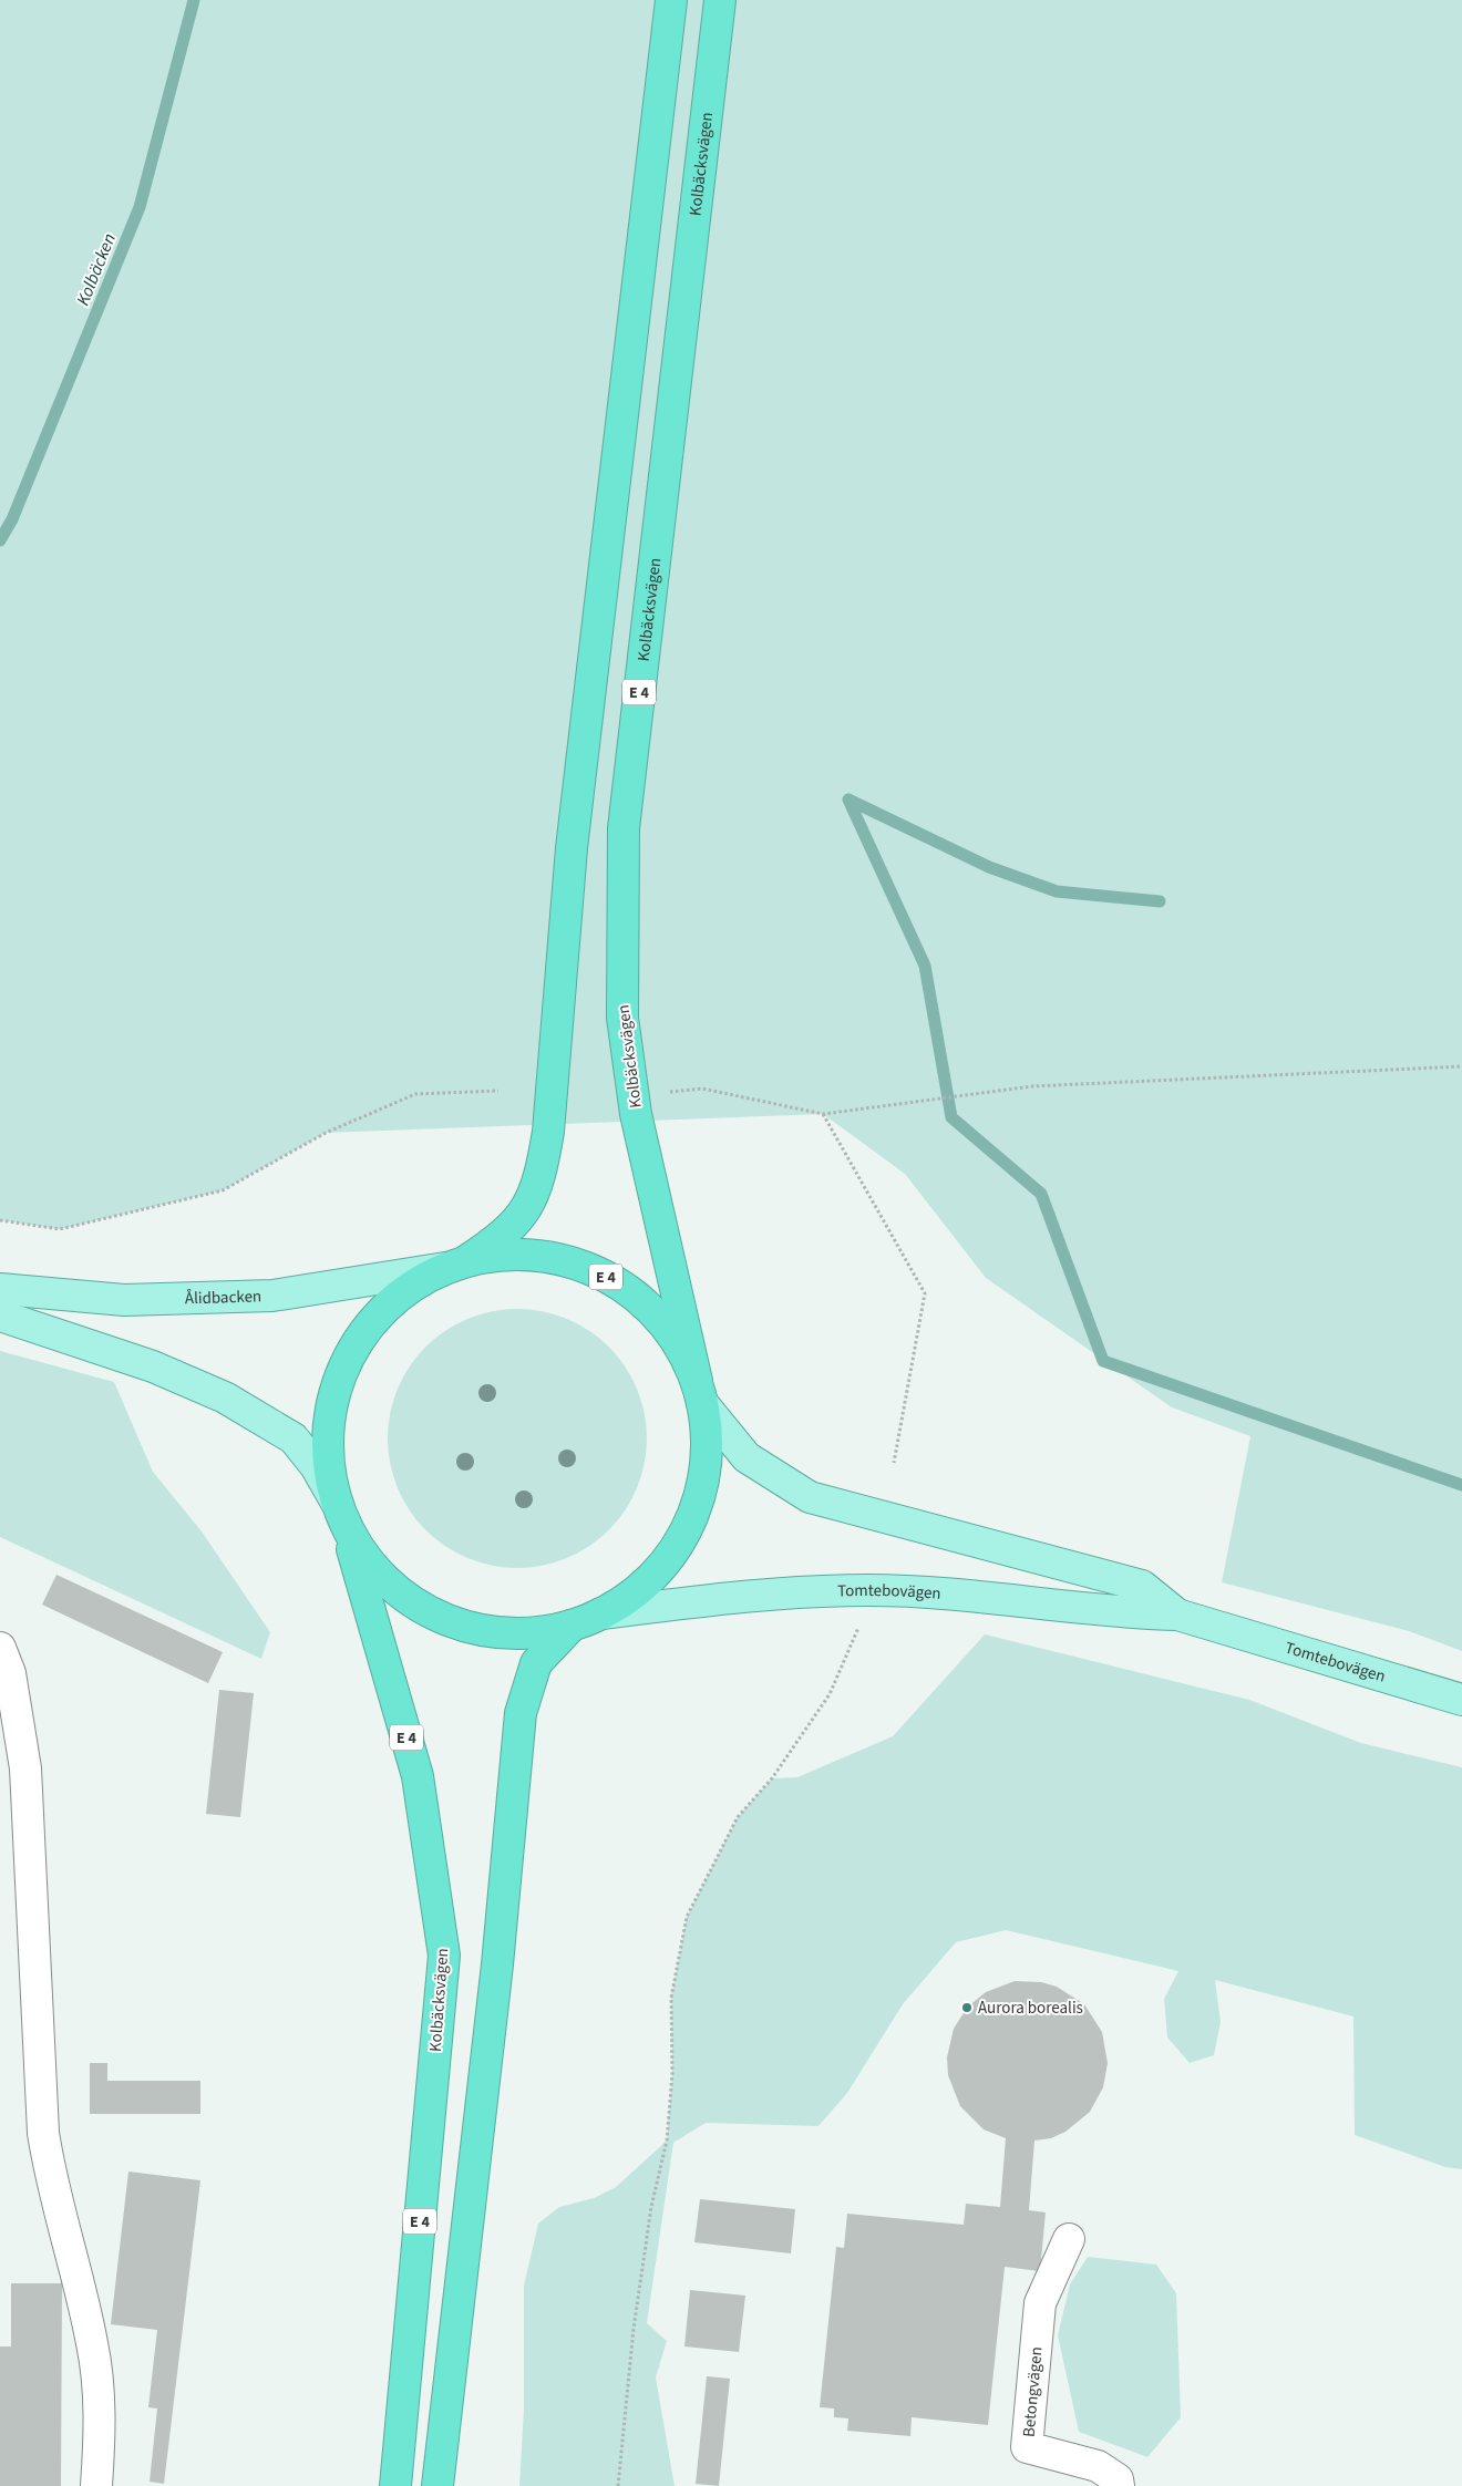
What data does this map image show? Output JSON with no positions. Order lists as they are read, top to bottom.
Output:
{
  "streets": {
    "highway": ["Kolbäcksvägen", "E 4"],
    "main road": ["Ålidbacken", "Tomtebovägen"],
    "lane": ["Betongvägen"]
  },
  "crossings": [
    ["Kolbäcksvägen", "E 4"],
    ["Kolbäcksvägen", "Tomtebovägen"],
    ["E 4", "Ålidbacken"],
    ["E 4", "Tomtebovägen"]
  ],
  "water": ["Kolbäcken"],
  "places": ["Aurora borealis"]
}
